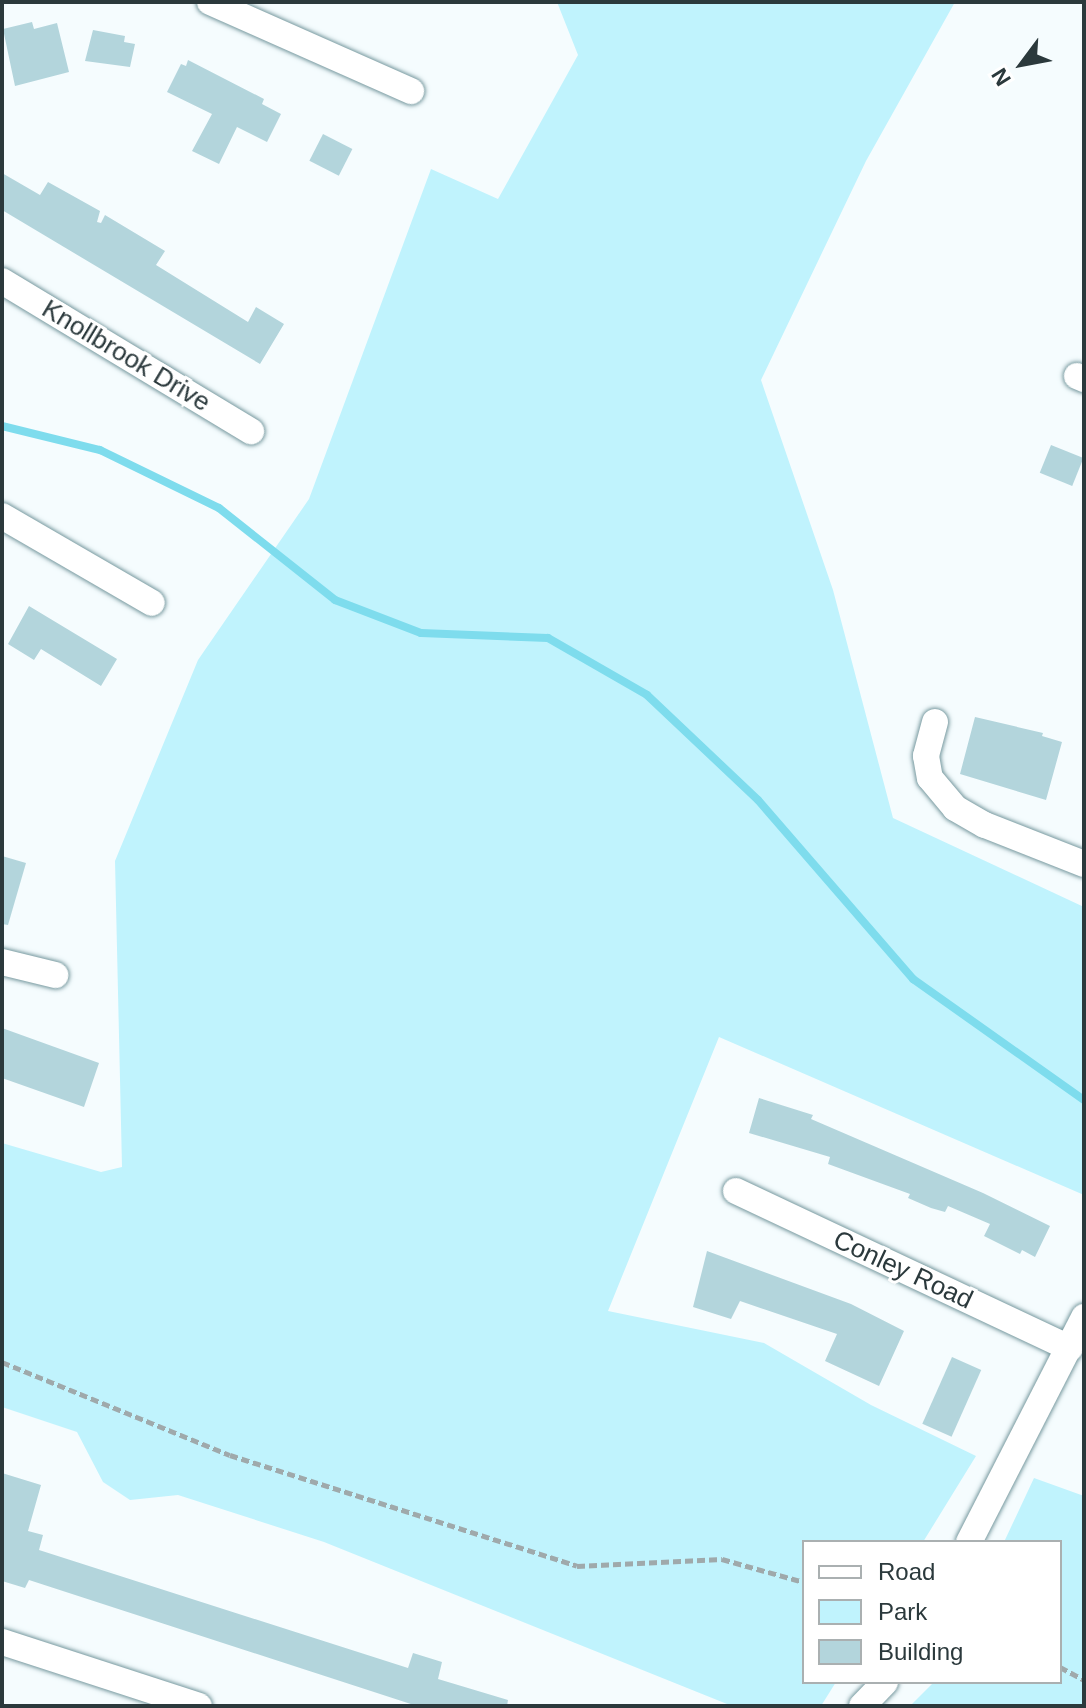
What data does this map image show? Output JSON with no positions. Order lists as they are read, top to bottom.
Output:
{
  "streets": {
    "street": ["Knollbrook Drive", "Conley Road"]
  },
  "legend": ["Road", "Park", "Building"],
  "north": "bottom left"
}
